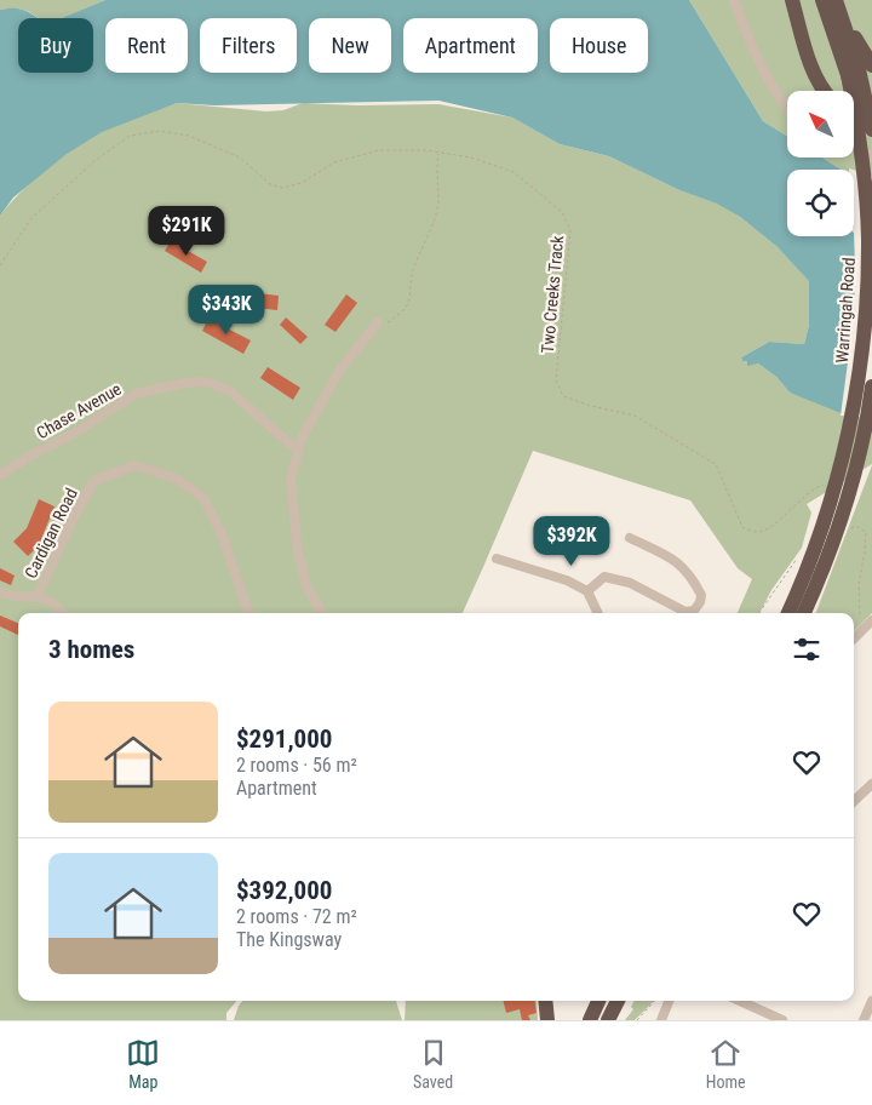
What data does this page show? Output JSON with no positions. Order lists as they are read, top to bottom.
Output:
{
  "streets": {
    "highway": ["Warringah Road"],
    "street": ["Chase Avenue", "Cardigan Road"],
    "path": ["Two Creeks Track"]
  },
  "north": "top left",
  "page": {
    "chip": [
      "Buy",
      "Rent",
      "Filters",
      "New",
      "Apartment",
      "House"
    ],
    "price": ["$291K", "$343K", "$392K"],
    "heading": "3 homes",
    "list": [
      {
        "name": "$291,000",
        "note": "2 rooms · 56 m² · Apartment"
      },
      {
        "name": "$392,000",
        "note": "2 rooms · 72 m² · The Kingsway"
      }
    ],
    "tabs": ["Map", "Saved", "Home"]
  }
}
